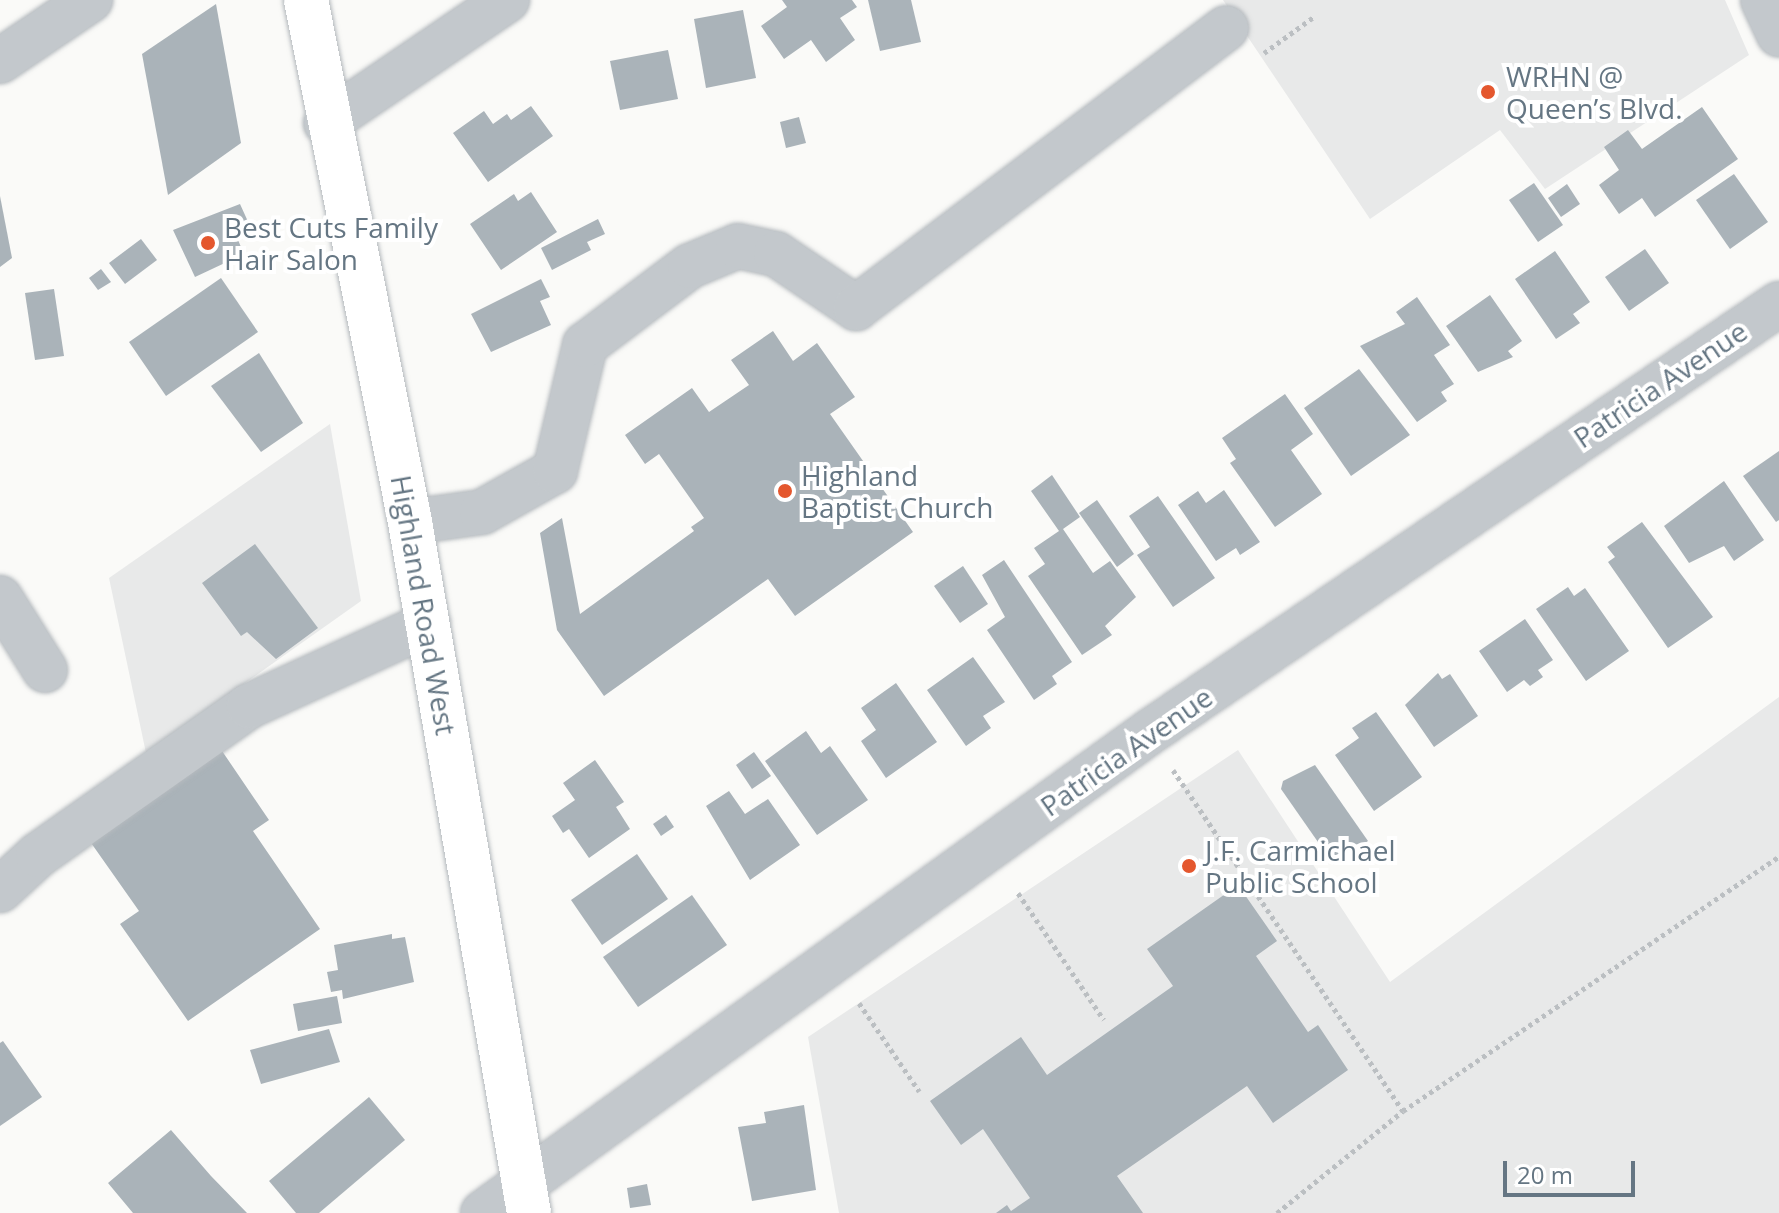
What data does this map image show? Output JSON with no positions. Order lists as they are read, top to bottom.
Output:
{
  "streets": {
    "main road": ["Highland Road West"],
    "street": ["Patricia Avenue"]
  },
  "crossings": [
    ["Patricia Avenue", "Highland Road West"]
  ],
  "places": [
    "WRHN @ Queen’s Blvd.",
    "Best Cuts Family Hair Salon",
    "Highland Baptist Church",
    "J.F. Carmichael Public School"
  ],
  "scale_bar": "20 m"
}
